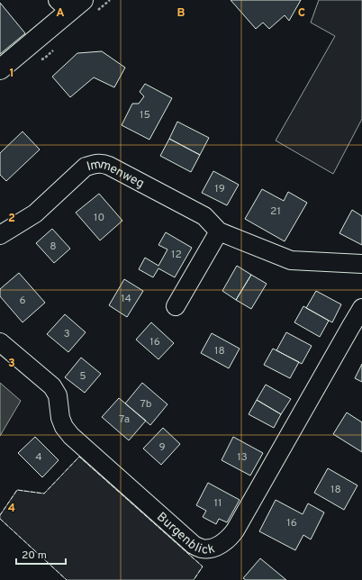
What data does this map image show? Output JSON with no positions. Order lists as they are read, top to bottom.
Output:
{
  "streets": {
    "street": ["Immenweg", "Burgenblick"]
  },
  "house_numbers": [
    "15",
    "19",
    "21",
    "10",
    "8",
    "12",
    "14",
    "6",
    "3",
    "16",
    "18",
    "5",
    "7b",
    "7a",
    "9",
    "4",
    "13",
    "18",
    "11",
    "16"
  ],
  "scale_bar": "20 m",
  "grid": {
    "columns": ["A", "B", "C"],
    "rows": [
      "1",
      "2",
      "3",
      "4"
    ]
  }
}
